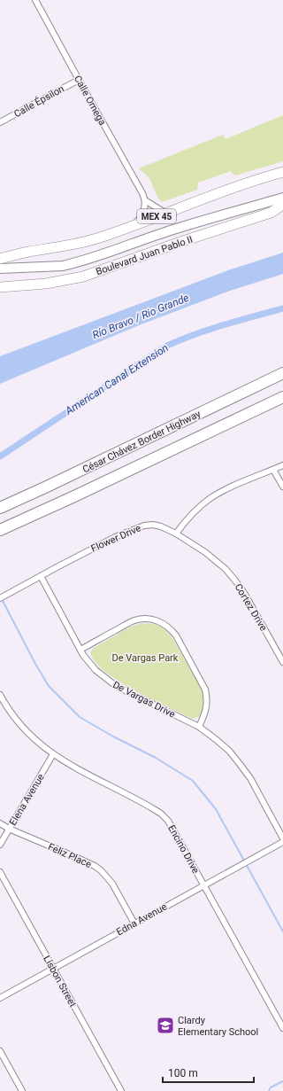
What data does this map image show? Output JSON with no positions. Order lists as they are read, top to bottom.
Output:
{
  "streets": {
    "highway": ["MEX 45", "Boulevard Juan Pablo II", "César Chávez Border Highway"],
    "street": [
      "Calle Omega",
      "Calle Épsilon",
      "Flower Drive",
      "Cortez Drive",
      "De Vargas Drive",
      "Elena Avenue",
      "Encino Drive",
      "Feliz Place",
      "Edna Avenue",
      "Lisbon Street"
    ]
  },
  "crossings": [
    ["Calle Omega", "Calle Épsilon"],
    ["Flower Drive", "Cortez Drive"],
    ["Flower Drive", "De Vargas Drive"],
    ["Elena Avenue", "Encino Drive"],
    ["Elena Avenue", "Feliz Place"],
    ["Encino Drive", "Edna Avenue"],
    ["Feliz Place", "Edna Avenue"],
    ["Edna Avenue", "Lisbon Street"]
  ],
  "water": ["Río Bravo / Rio Grande", "American Canal Extension"],
  "parks": ["De Vargas Park"],
  "places": {
    "school or university": ["Clardy Elementary School"]
  },
  "scale_bar": "100 m"
}
